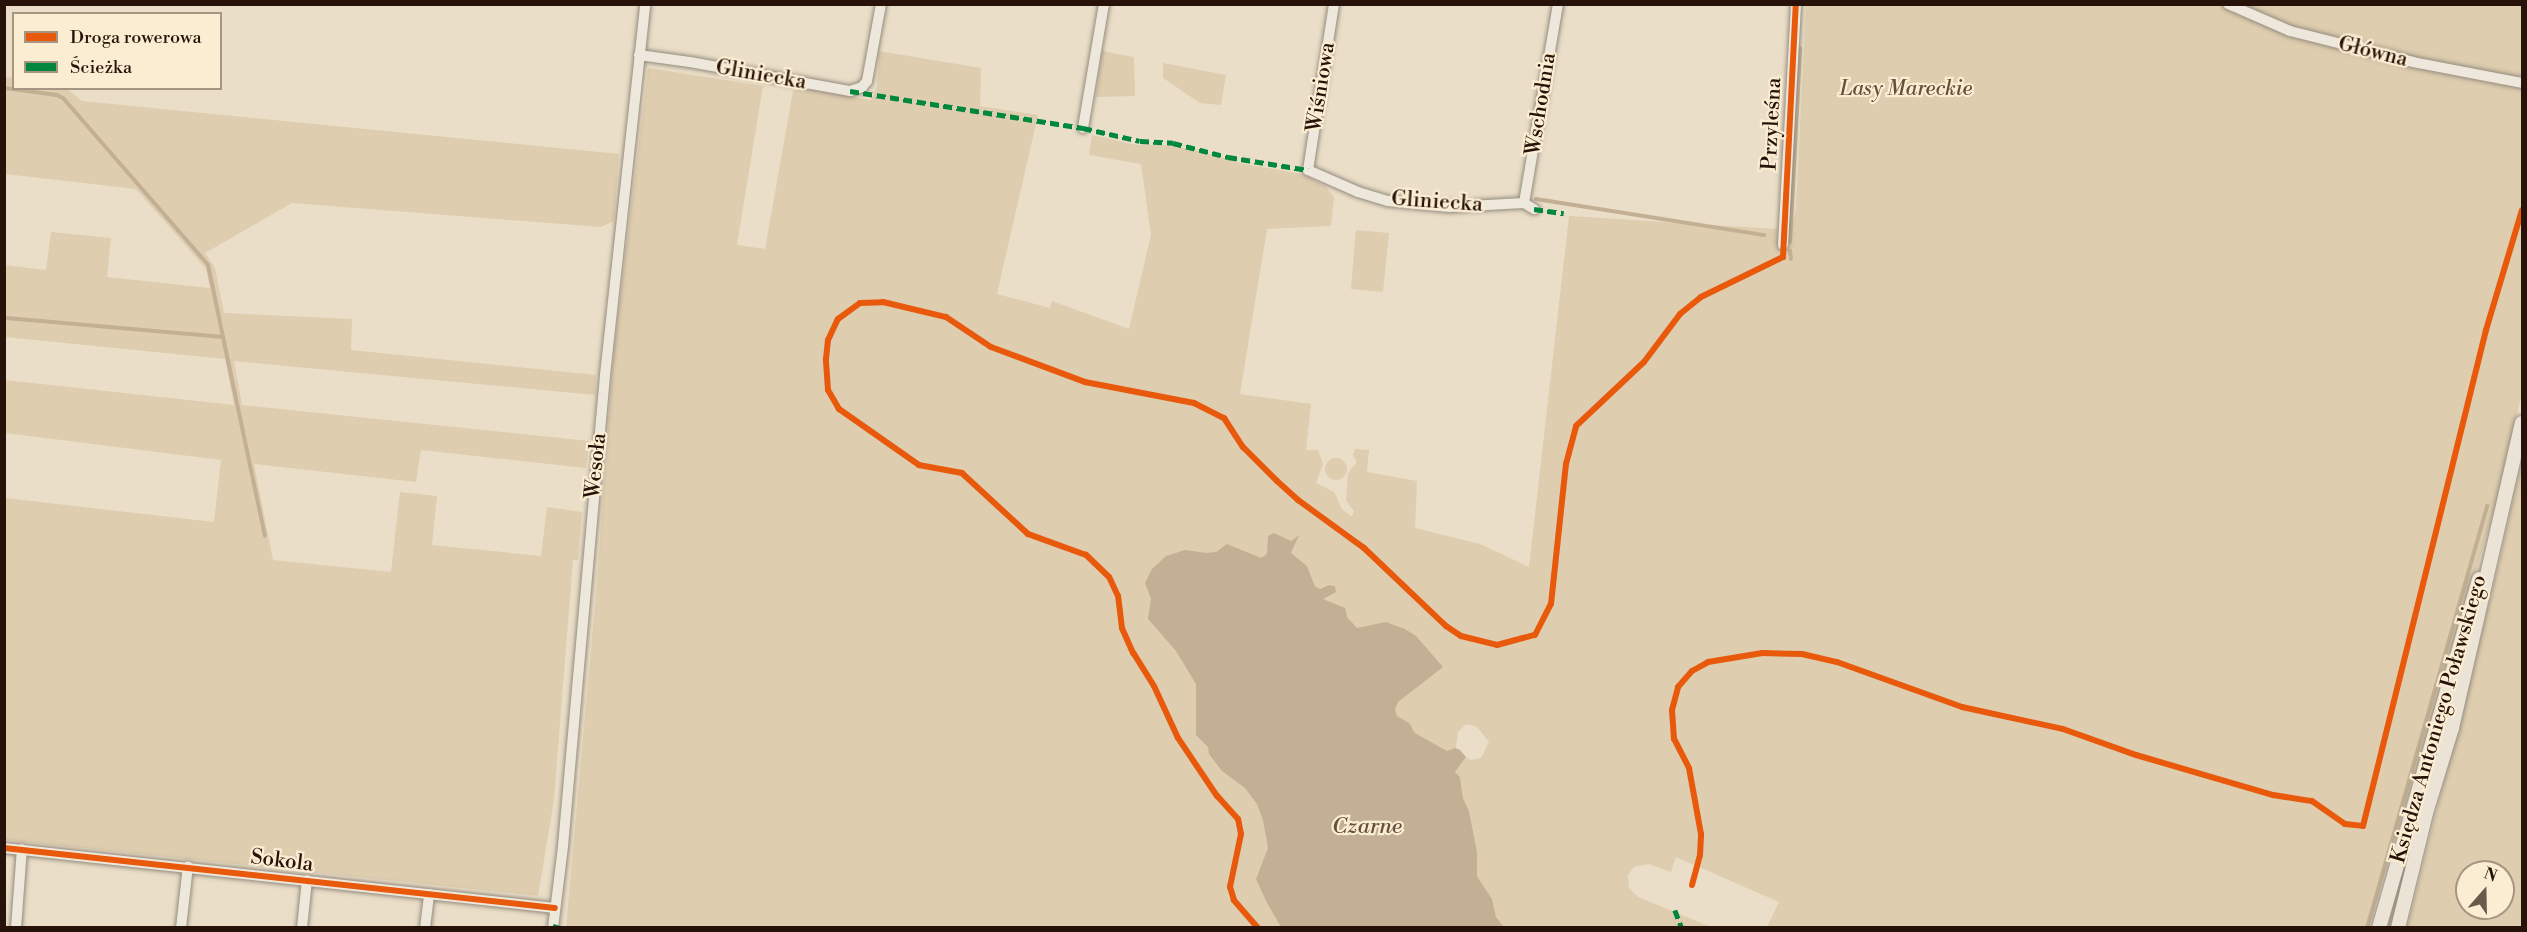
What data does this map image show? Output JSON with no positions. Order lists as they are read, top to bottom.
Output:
{
  "streets": {
    "main road": ["Księdza Antoniego Poławskiego"],
    "street": [
      "Główna",
      "Gliniecka",
      "Wiśniowa",
      "Wschodnia",
      "Przyleśna",
      "Wesoła",
      "Sokola"
    ]
  },
  "crossings": [
    ["Gliniecka", "Wiśniowa"],
    ["Gliniecka", "Wschodnia"],
    ["Gliniecka", "Wesoła"],
    ["Wesoła", "Sokola"]
  ],
  "water": ["Czarne"],
  "parks": ["Lasy Mareckie"],
  "legend": ["Droga rowerowa", "Ścieżka"],
  "north": "top"
}
